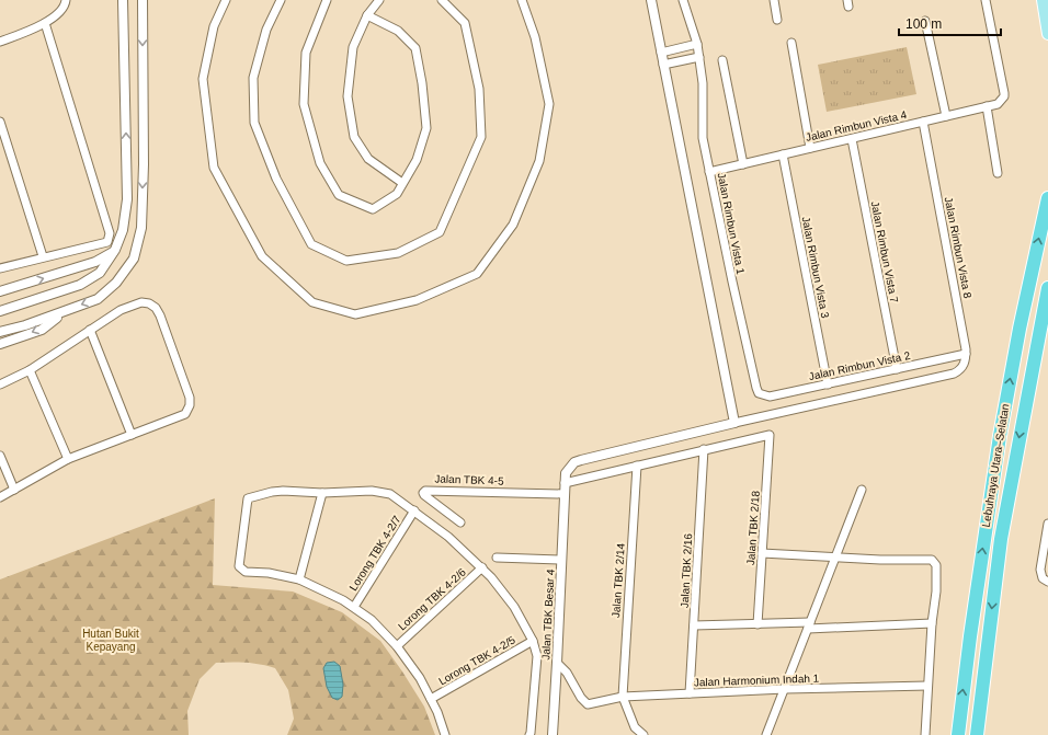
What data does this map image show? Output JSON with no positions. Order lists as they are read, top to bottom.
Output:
{
  "streets": {
    "highway": ["Lebuhraya Utara–Selatan"],
    "street": [
      "Jalan Rimbun Vista 4",
      "Jalan Rimbun Vista 1",
      "Jalan Rimbun Vista 8",
      "Jalan Rimbun Vista 7",
      "Jalan Rimbun Vista 3",
      "Jalan Rimbun Vista 2",
      "Jalan TBK 4-5",
      "Jalan TBK 2/18",
      "Lorong TBK 4-2/7",
      "Jalan TBK 2/16",
      "Jalan TBK 2/14",
      "Lorong TBK 4-2/6",
      "Jalan TBK Besar 4",
      "Lorong TBK 4-2/5",
      "Jalan Harmonium Indah 1"
    ]
  },
  "crossings": [
    ["Jalan Rimbun Vista 4", "Jalan Rimbun Vista 1"],
    ["Jalan Rimbun Vista 4", "Jalan Rimbun Vista 8"],
    ["Jalan Rimbun Vista 4", "Jalan Rimbun Vista 7"],
    ["Jalan Rimbun Vista 4", "Jalan Rimbun Vista 3"],
    ["Jalan Rimbun Vista 1", "Jalan Rimbun Vista 2"],
    ["Jalan Rimbun Vista 8", "Jalan Rimbun Vista 2"],
    ["Jalan Rimbun Vista 7", "Jalan Rimbun Vista 2"],
    ["Jalan Rimbun Vista 3", "Jalan Rimbun Vista 2"],
    ["Jalan TBK 4-5", "Jalan TBK Besar 4"],
    ["Jalan TBK 2/18", "Jalan TBK 2/16"],
    ["Jalan TBK 2/16", "Jalan Harmonium Indah 1"],
    ["Jalan TBK 2/14", "Jalan Harmonium Indah 1"],
    ["Jalan TBK Besar 4", "Jalan Harmonium Indah 1"]
  ],
  "parks": ["Hutan Bukit Kepayang"],
  "scale_bar": "100 m"
}
